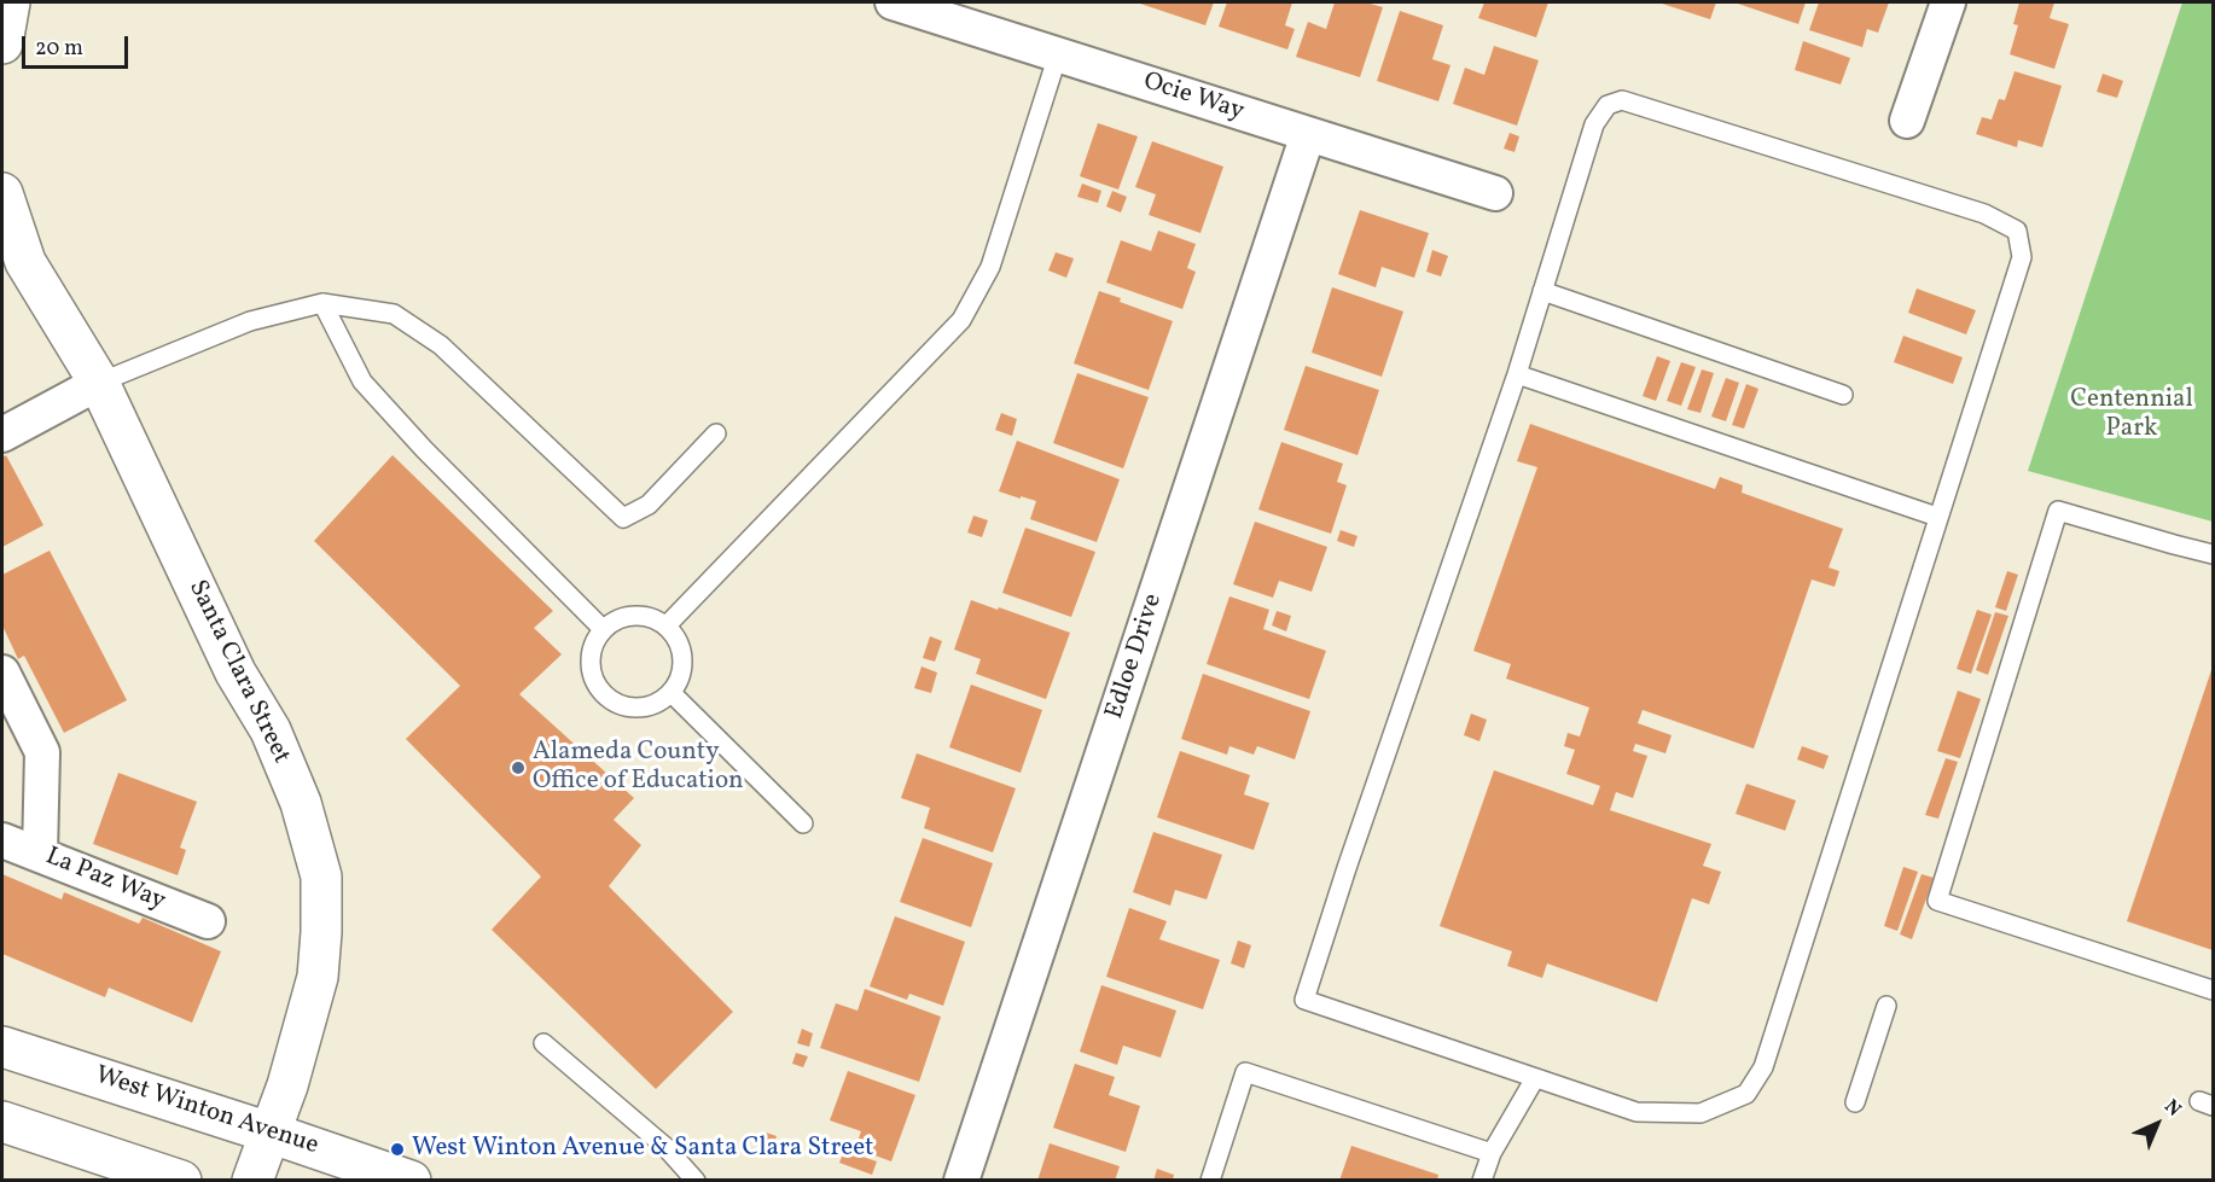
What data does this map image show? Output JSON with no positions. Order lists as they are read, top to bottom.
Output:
{
  "streets": {
    "main road": ["Santa Clara Street", "West Winton Avenue"],
    "street": ["Ocie Way", "Edloe Drive", "La Paz Way"]
  },
  "crossings": [
    ["Ocie Way", "Edloe Drive"],
    ["Santa Clara Street", "West Winton Avenue"]
  ],
  "parks": ["Centennial Park"],
  "places": ["Alameda County Office of Education", "West Winton Avenue & Santa Clara Street"],
  "scale_bar": "20 m",
  "north": "top right"
}
